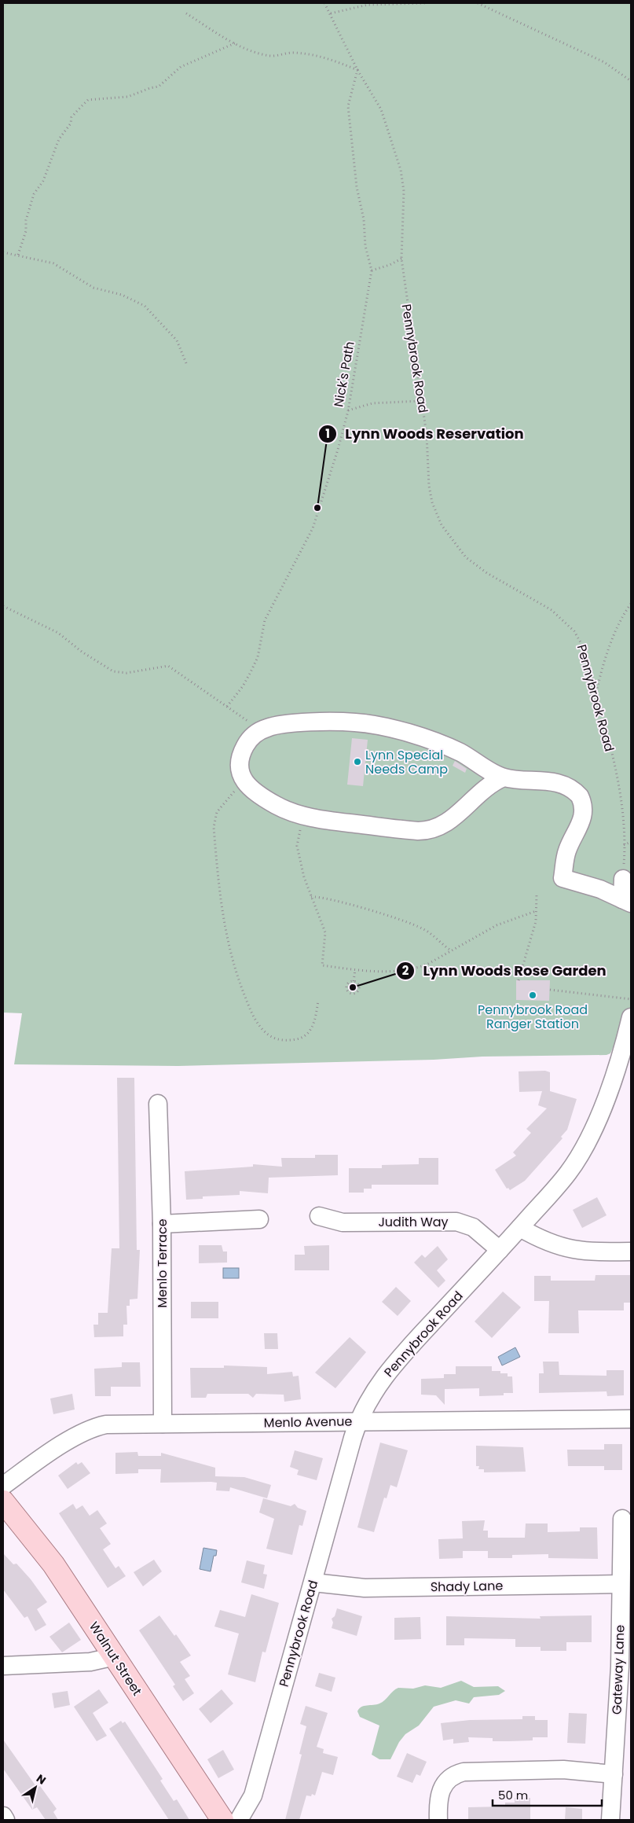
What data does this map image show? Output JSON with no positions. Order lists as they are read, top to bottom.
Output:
{
  "streets": {
    "main road": ["Walnut Street"],
    "street": [
      "Pennybrook Road",
      "Judith Way",
      "Menlo Terrace",
      "Menlo Avenue",
      "Shady Lane",
      "Gateway Lane"
    ],
    "path": ["Nick's Path"]
  },
  "crossings": [
    ["Pennybrook Road", "Nick's Path"],
    ["Pennybrook Road", "Judith Way"],
    ["Pennybrook Road", "Menlo Avenue"],
    ["Pennybrook Road", "Shady Lane"],
    ["Menlo Terrace", "Menlo Avenue"],
    ["Shady Lane", "Gateway Lane"]
  ],
  "places": [
    "Lynn Woods Reservation",
    "Lynn Special Needs Camp",
    "Lynn Woods Rose Garden",
    "Pennybrook Road Ranger Station"
  ],
  "scale_bar": "50 m",
  "north": "top right"
}
